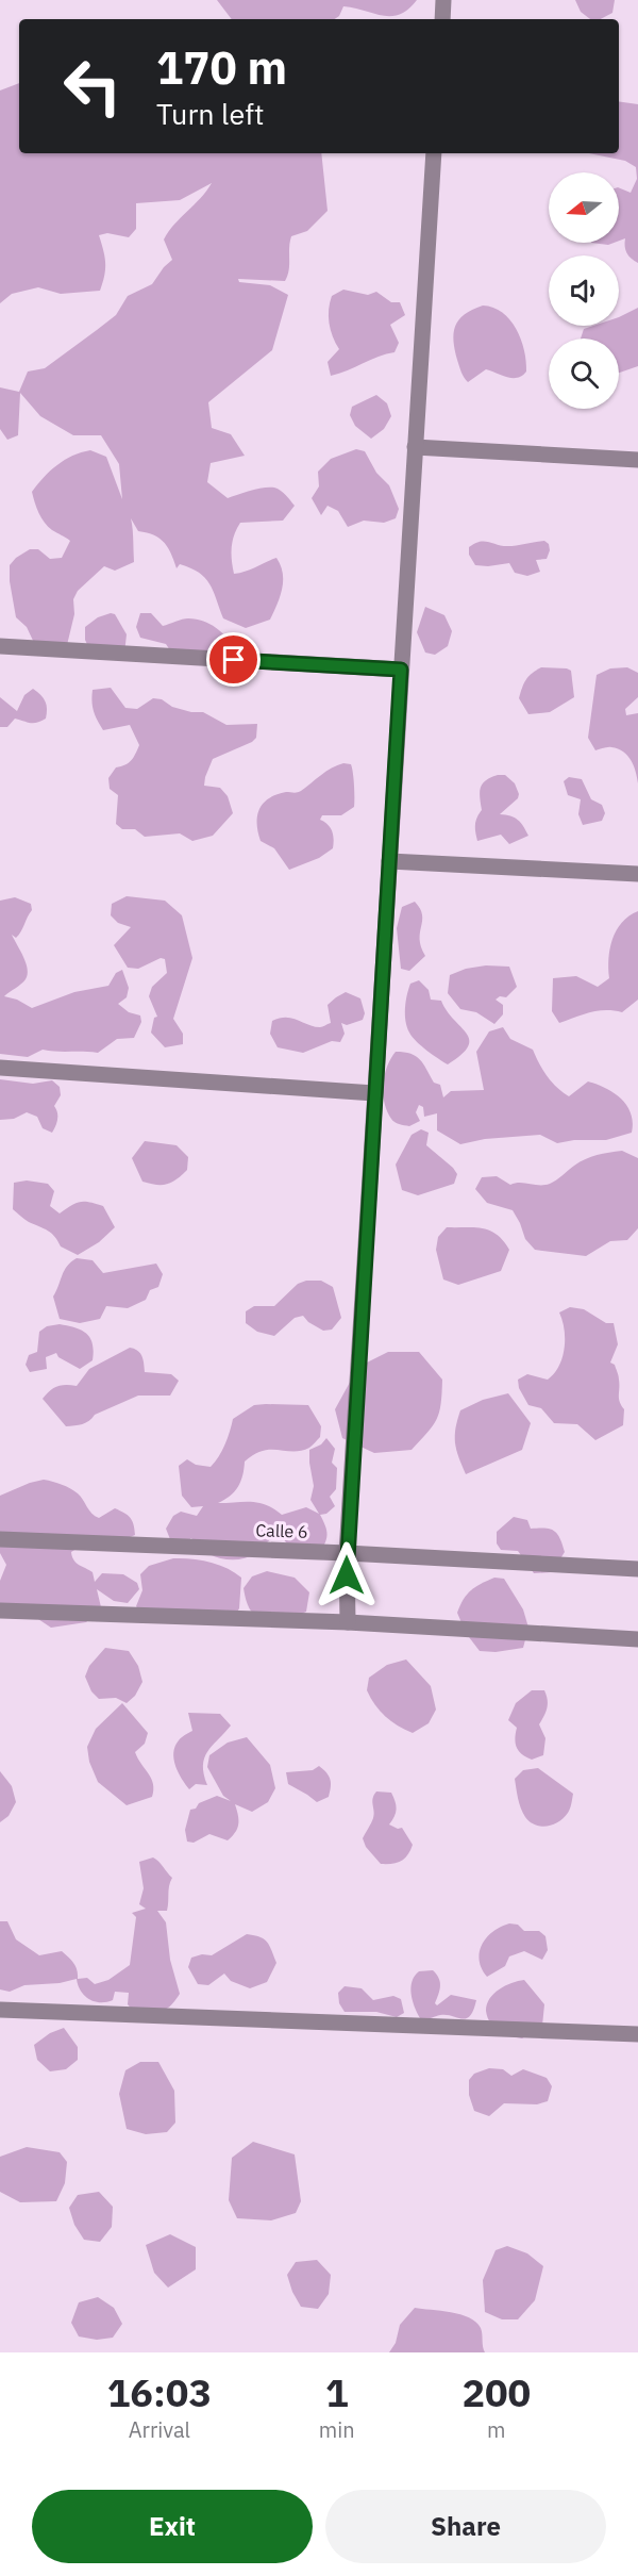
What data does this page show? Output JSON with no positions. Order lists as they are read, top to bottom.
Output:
{
  "streets": {
    "street": ["Calle 6"]
  },
  "north": "left",
  "page": {
    "turn": ["170 m", "Turn left"],
    "eta": [
      "16:03",
      "Arrival",
      "1",
      "min",
      "200",
      "m"
    ],
    "buttons": ["Exit", "Share"]
  }
}
